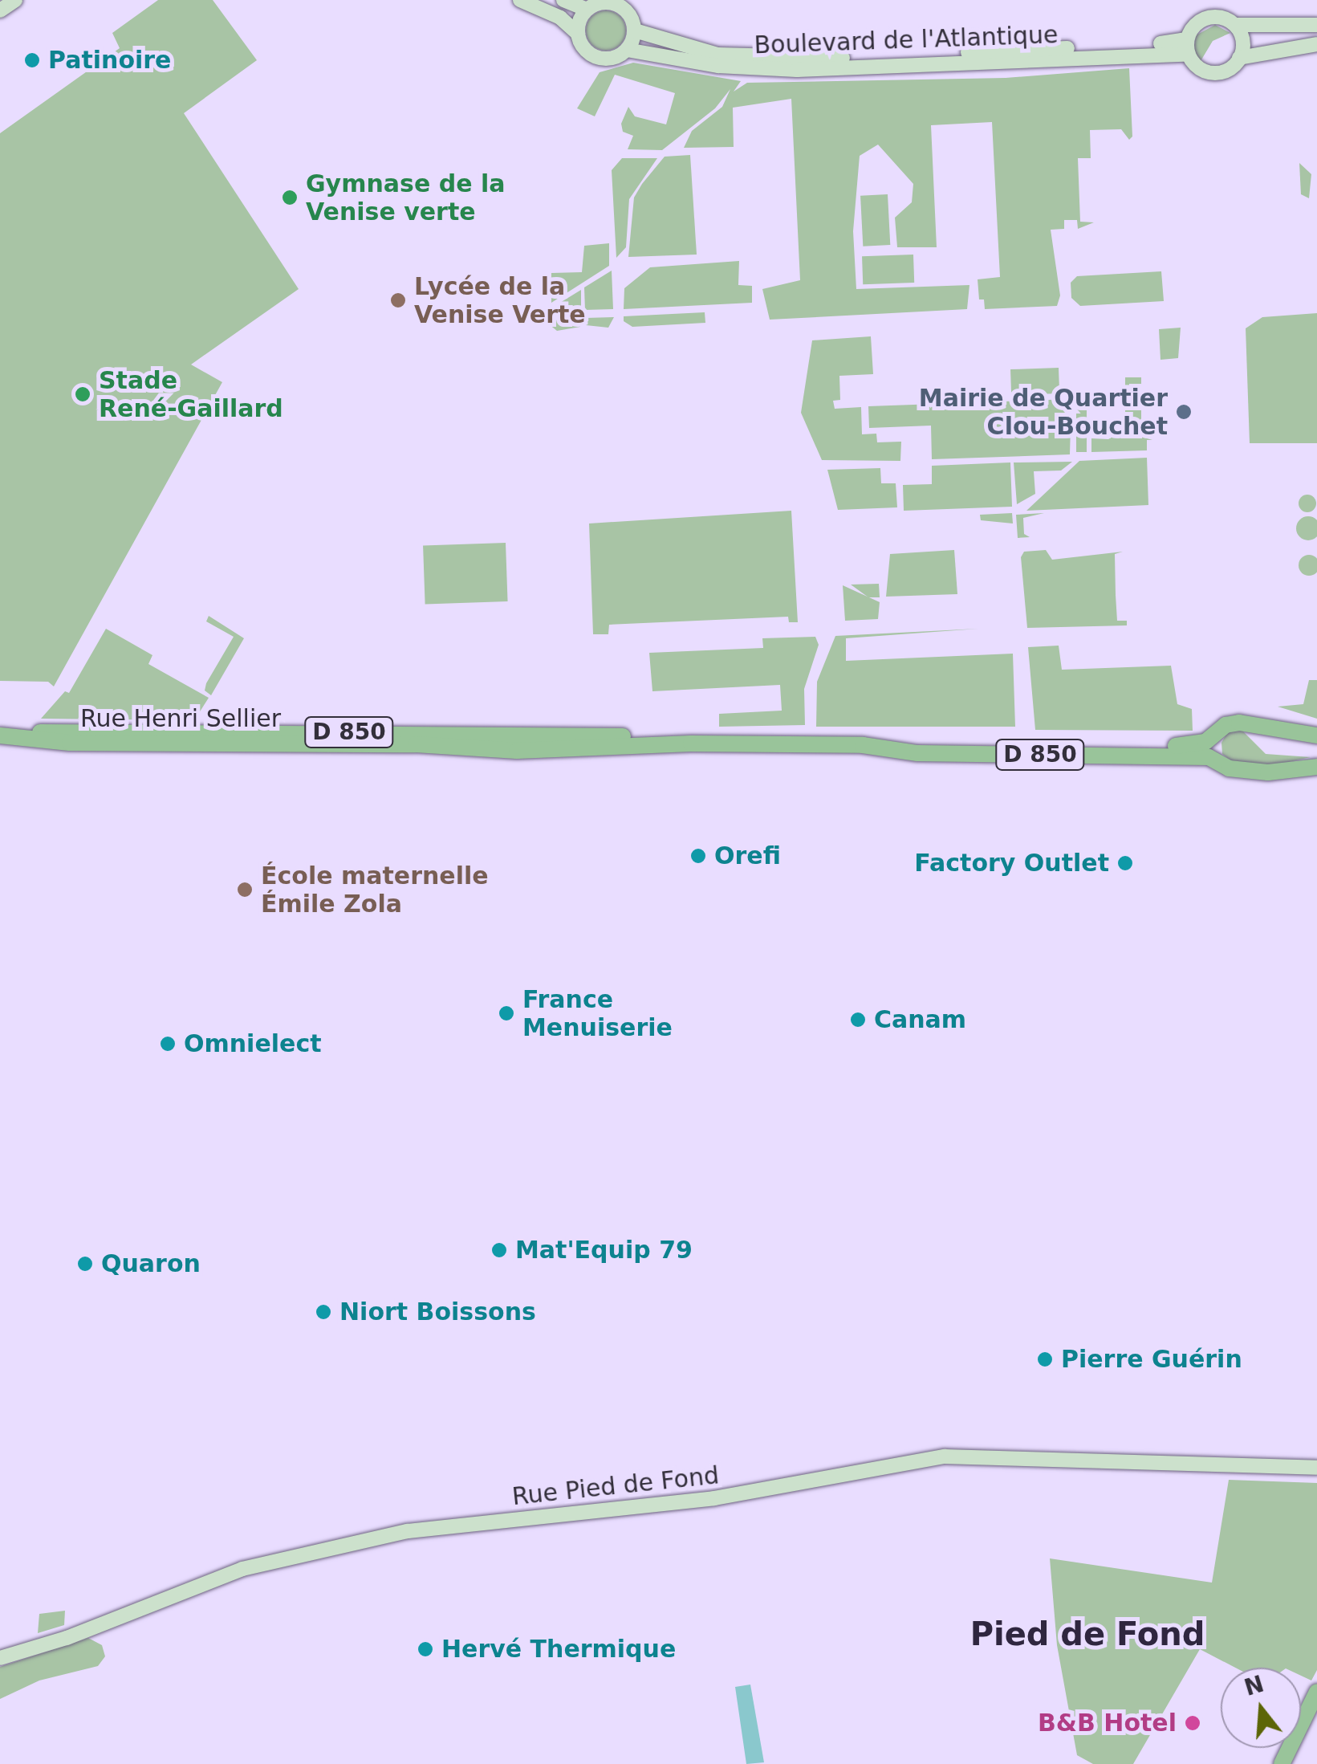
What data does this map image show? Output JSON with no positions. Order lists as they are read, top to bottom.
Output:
{
  "streets": {
    "main road": [
      "Boulevard de l'Atlantique",
      "Rue Henri Sellier",
      "D 850",
      "Rue Pied de Fond"
    ]
  },
  "districts": ["Pied de Fond"],
  "places": [
    "Patinoire",
    "Gymnase de la Venise verte",
    "Lycée de la Venise Verte",
    "Stade René-Gaillard",
    "Mairie de Quartier Clou-Bouchet",
    "Orefi",
    "Factory Outlet",
    "École maternelle Émile Zola",
    "France Menuiserie",
    "Canam",
    "Omnielect",
    "Mat'Equip 79",
    "Quaron",
    "Niort Boissons",
    "Pierre Guérin",
    "Hervé Thermique",
    "B&B Hotel"
  ],
  "north": "top"
}
